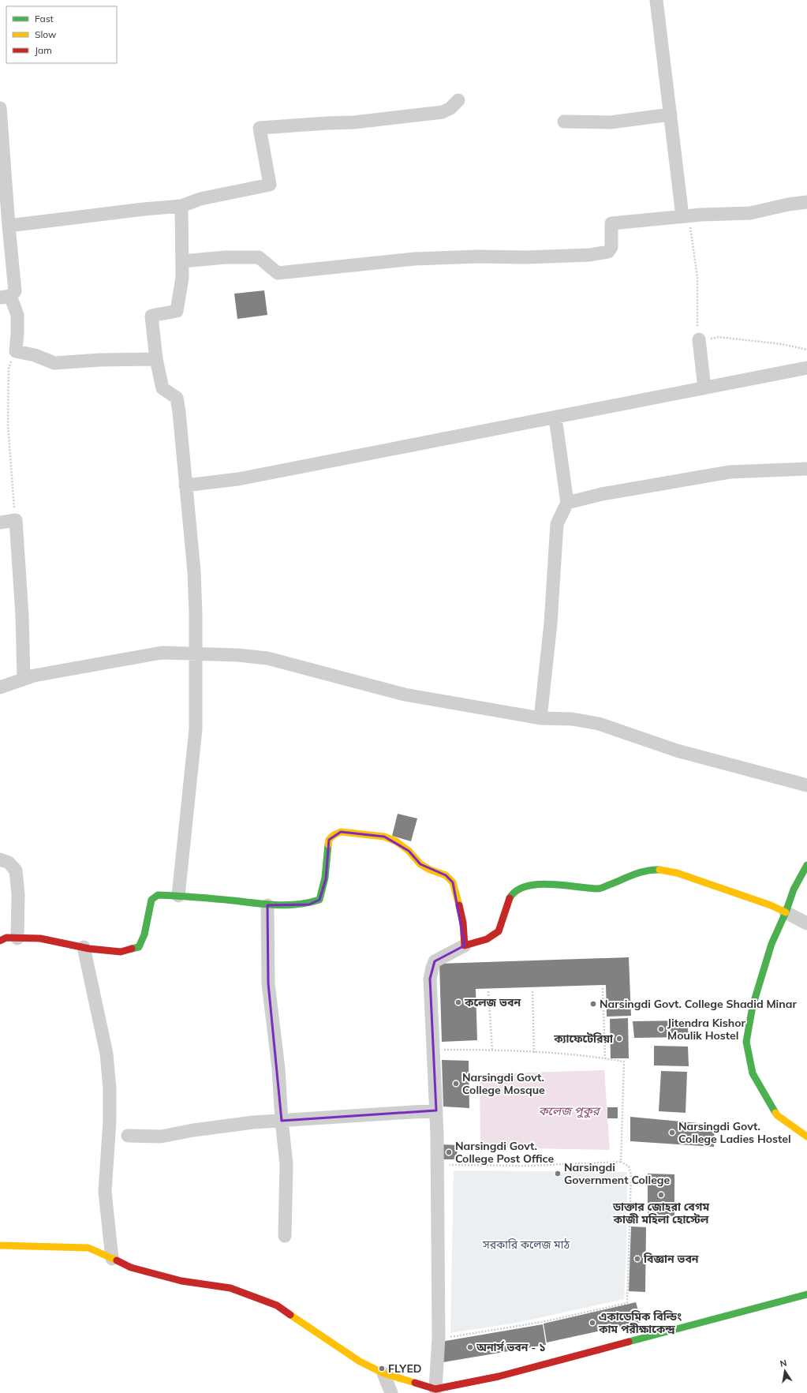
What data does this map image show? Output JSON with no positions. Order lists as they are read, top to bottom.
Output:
{
  "water": ["কলেজ পুকুর"],
  "parks": ["সরকারি কলেজ মাঠ"],
  "places": [
    "কলেজ ভবন",
    "Narsingdi Govt. College Shadid Minar",
    "Jitendra Kishor Moulik Hostel",
    "ক্যাফেটেরিয়া",
    "Narsingdi Govt. College Mosque",
    "Narsingdi Govt. College Ladies Hostel",
    "Narsingdi Govt. College Post Office",
    "Narsingdi Government College",
    "ডাক্তার জোহরা বেগম কাজী মহিলা হোস্টেল",
    "বিজ্ঞান ভবন",
    "একাডেমিক বিল্ডিং কাম পরীক্ষাকেন্দ্র",
    "অনার্স ভবন - ১",
    "FLYED"
  ],
  "legend": ["Fast", "Slow", "Jam"],
  "north": "top"
}
